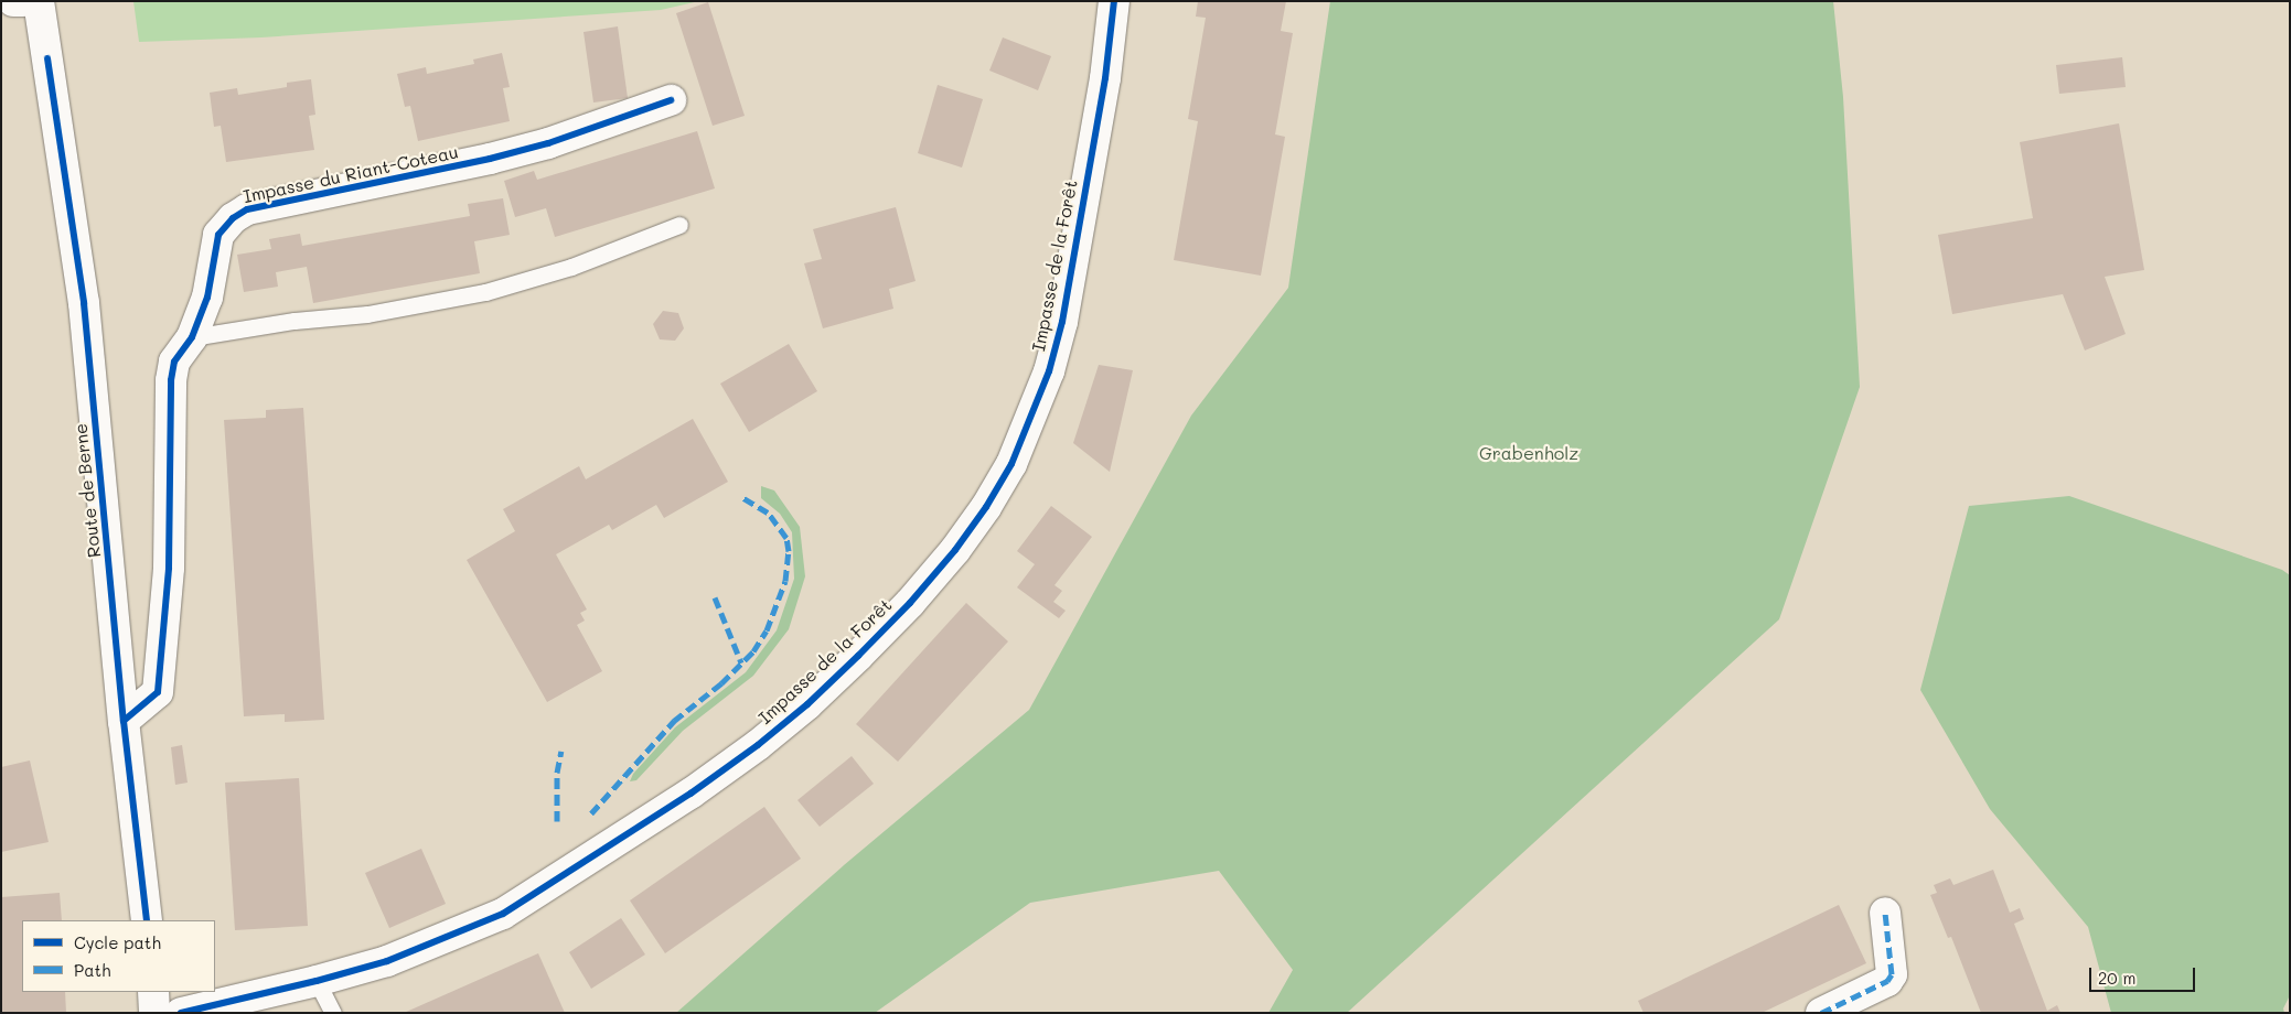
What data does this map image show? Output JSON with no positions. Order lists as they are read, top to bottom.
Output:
{
  "streets": {
    "street": ["Impasse du Riant-Coteau", "Impasse de la Forêt", "Route de Berne"]
  },
  "crossings": [
    ["Impasse du Riant-Coteau", "Route de Berne"]
  ],
  "parks": ["Grabenholz"],
  "legend": ["Cycle path", "Path"],
  "scale_bar": "20 m"
}
